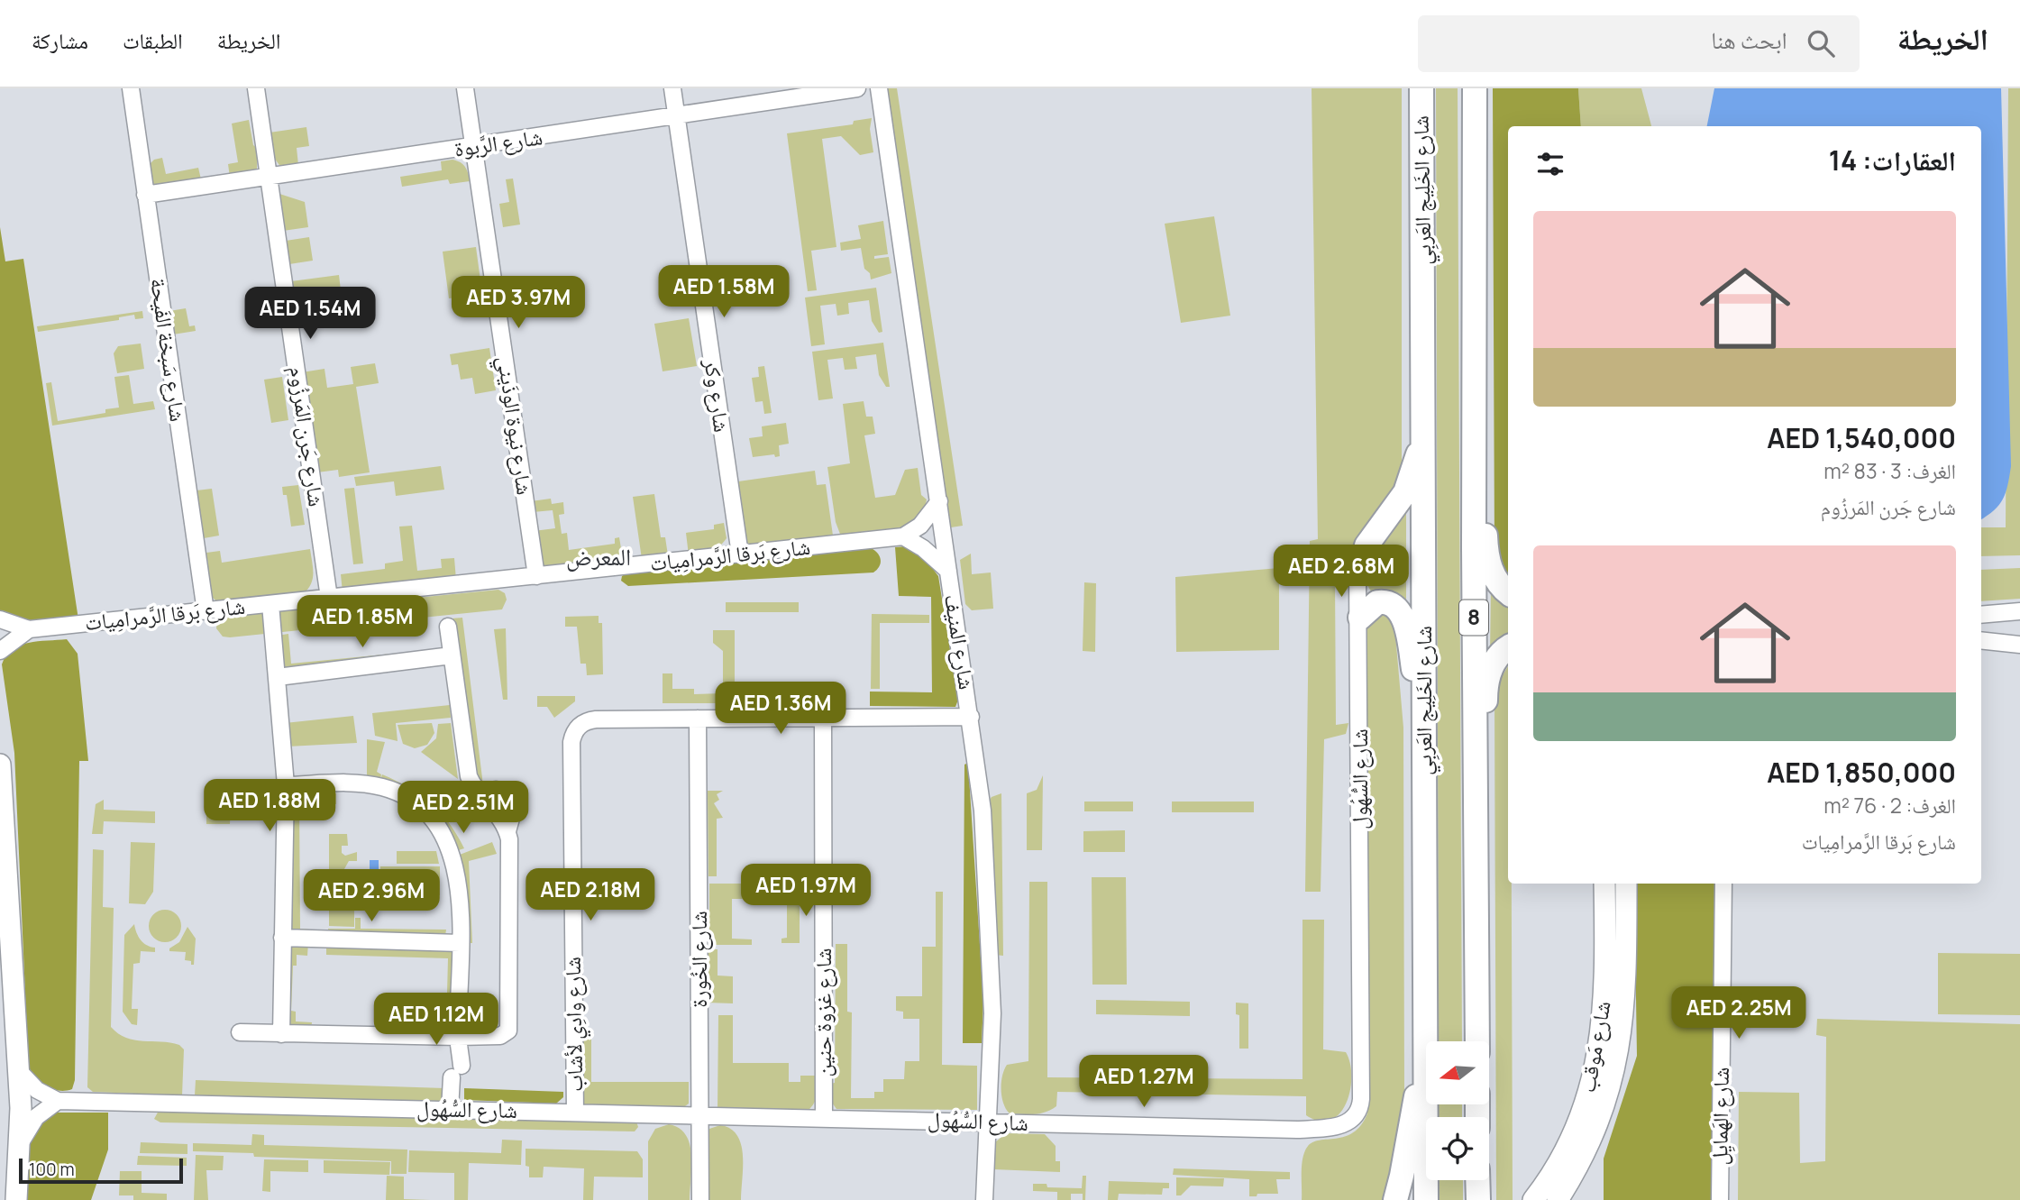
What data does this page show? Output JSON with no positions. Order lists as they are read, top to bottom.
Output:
{
  "streets": {
    "highway": ["شارع الخَلِيج العَربِي", "8"],
    "main road": ["شارع مَوقب"],
    "street": [
      "شارع الرَّبوة",
      "شارع سَبخة الفَيحة",
      "شارع وكر",
      "شارع نيوة الوذَيني",
      "شارع جَرن المَرزُوم",
      "شارع بَرقا الرَّمرامِيات",
      "شارع المنيف",
      "شارع السُّهُول",
      "شارع الخُورة",
      "شارع غزوة حنين",
      "شارع وادِي لأشاب",
      "شارع الهَمايِل"
    ]
  },
  "crossings": [
    ["شارع الرَّبوة", "شارع سَبخة الفَيحة"],
    ["شارع الرَّبوة", "شارع وكر"],
    ["شارع الرَّبوة", "شارع نيوة الوذَيني"],
    ["شارع الرَّبوة", "شارع جَرن المَرزُوم"],
    ["شارع الرَّبوة", "شارع المنيف"],
    ["شارع سَبخة الفَيحة", "شارع بَرقا الرَّمرامِيات"],
    ["شارع وكر", "شارع بَرقا الرَّمرامِيات"],
    ["شارع نيوة الوذَيني", "شارع بَرقا الرَّمرامِيات"],
    ["شارع جَرن المَرزُوم", "شارع بَرقا الرَّمرامِيات"],
    ["شارع المنيف", "شارع السُّهُول"],
    ["شارع المنيف", "شارع وادِي لأشاب"],
    ["شارع السُّهُول", "شارع الخُورة"],
    ["شارع السُّهُول", "شارع غزوة حنين"],
    ["شارع السُّهُول", "شارع وادِي لأشاب"],
    ["شارع الخُورة", "شارع وادِي لأشاب"],
    ["شارع غزوة حنين", "شارع وادِي لأشاب"]
  ],
  "districts": ["المعرض"],
  "scale_bar": "100 m",
  "north": "left",
  "page": {
    "header": "الخريطة",
    "search": "ابحث هنا",
    "nav": ["الخريطة", "الطبقات", "مشاركة"],
    "heading": "العقارات: 14",
    "list": [
      {
        "name": "AED 1,540,000",
        "note": "الغرف: 3 · 83 m² · شارع جَرن المَرزُوم"
      },
      {
        "name": "AED 1,850,000",
        "note": "الغرف: 2 · 76 m² · شارع بَرقا الرَّمرامِيات"
      }
    ],
    "price": [
      "AED 1.58M",
      "AED 3.97M",
      "AED 1.54M",
      "AED 2.68M",
      "AED 1.85M",
      "AED 1.36M",
      "AED 1.88M",
      "AED 2.51M",
      "AED 1.97M",
      "AED 2.18M",
      "AED 2.96M",
      "AED 2.25M",
      "AED 1.12M",
      "AED 1.27M"
    ],
    "scale": "100 m"
  }
}
